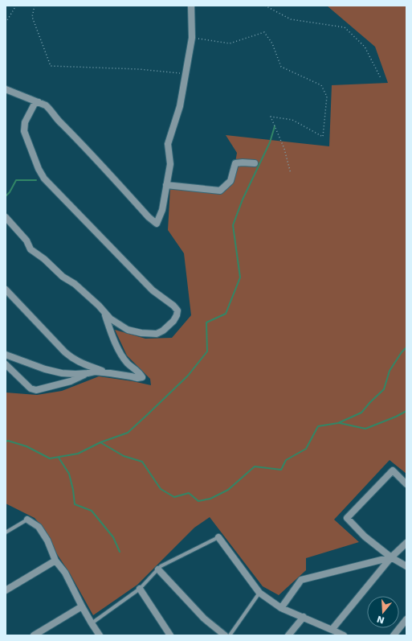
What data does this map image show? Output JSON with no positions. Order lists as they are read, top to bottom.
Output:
{
  "north": "bottom"
}
